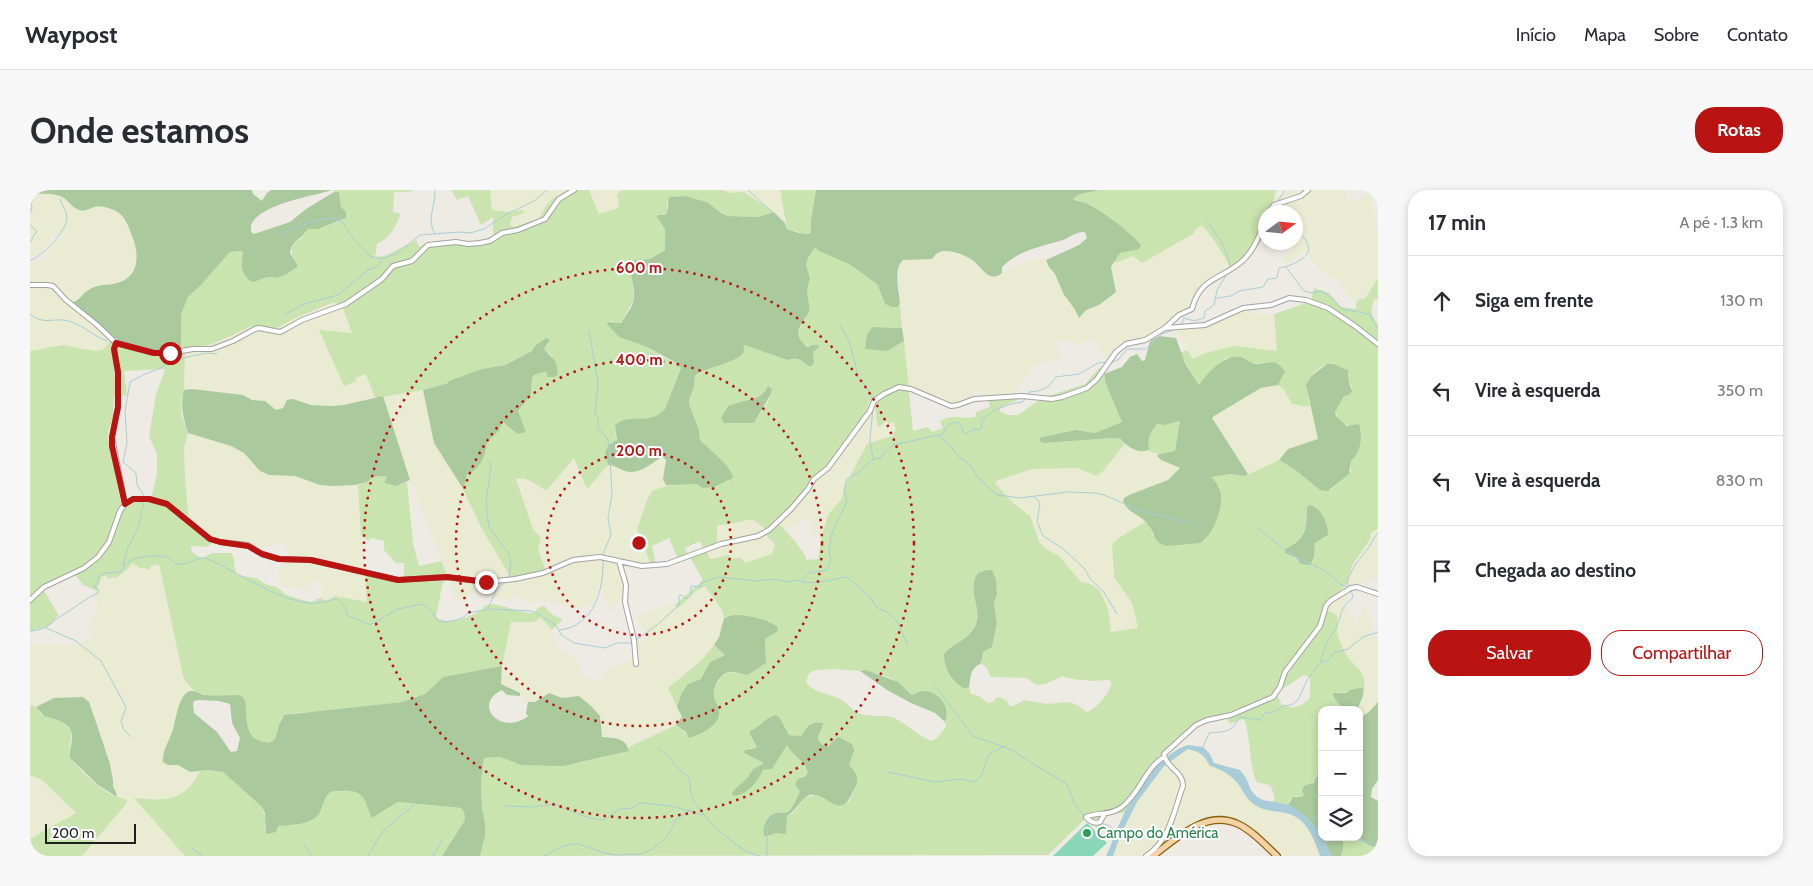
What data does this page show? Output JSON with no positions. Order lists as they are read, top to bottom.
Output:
{
  "places": ["Campo do América"],
  "scale_bar": "200 m",
  "north": "right",
  "page": {
    "header": "Waypost",
    "nav": [
      "Início",
      "Mapa",
      "Sobre",
      "Contato"
    ],
    "buttons": [
      "Rotas",
      ["Salvar", "Compartilhar"]
    ],
    "title": "Onde estamos",
    "heading": ["17 min", "A pé · 1.3 km"],
    "list": [
      ["Siga em frente", "130 m"],
      ["Vire à esquerda", "350 m"],
      ["Vire à esquerda", "830 m"],
      "Chegada ao destino"
    ],
    "map_buttons": ["+", "−"],
    "scale": "200 m"
  },
  "rings": ["600 m", "400 m", "200 m"]
}
